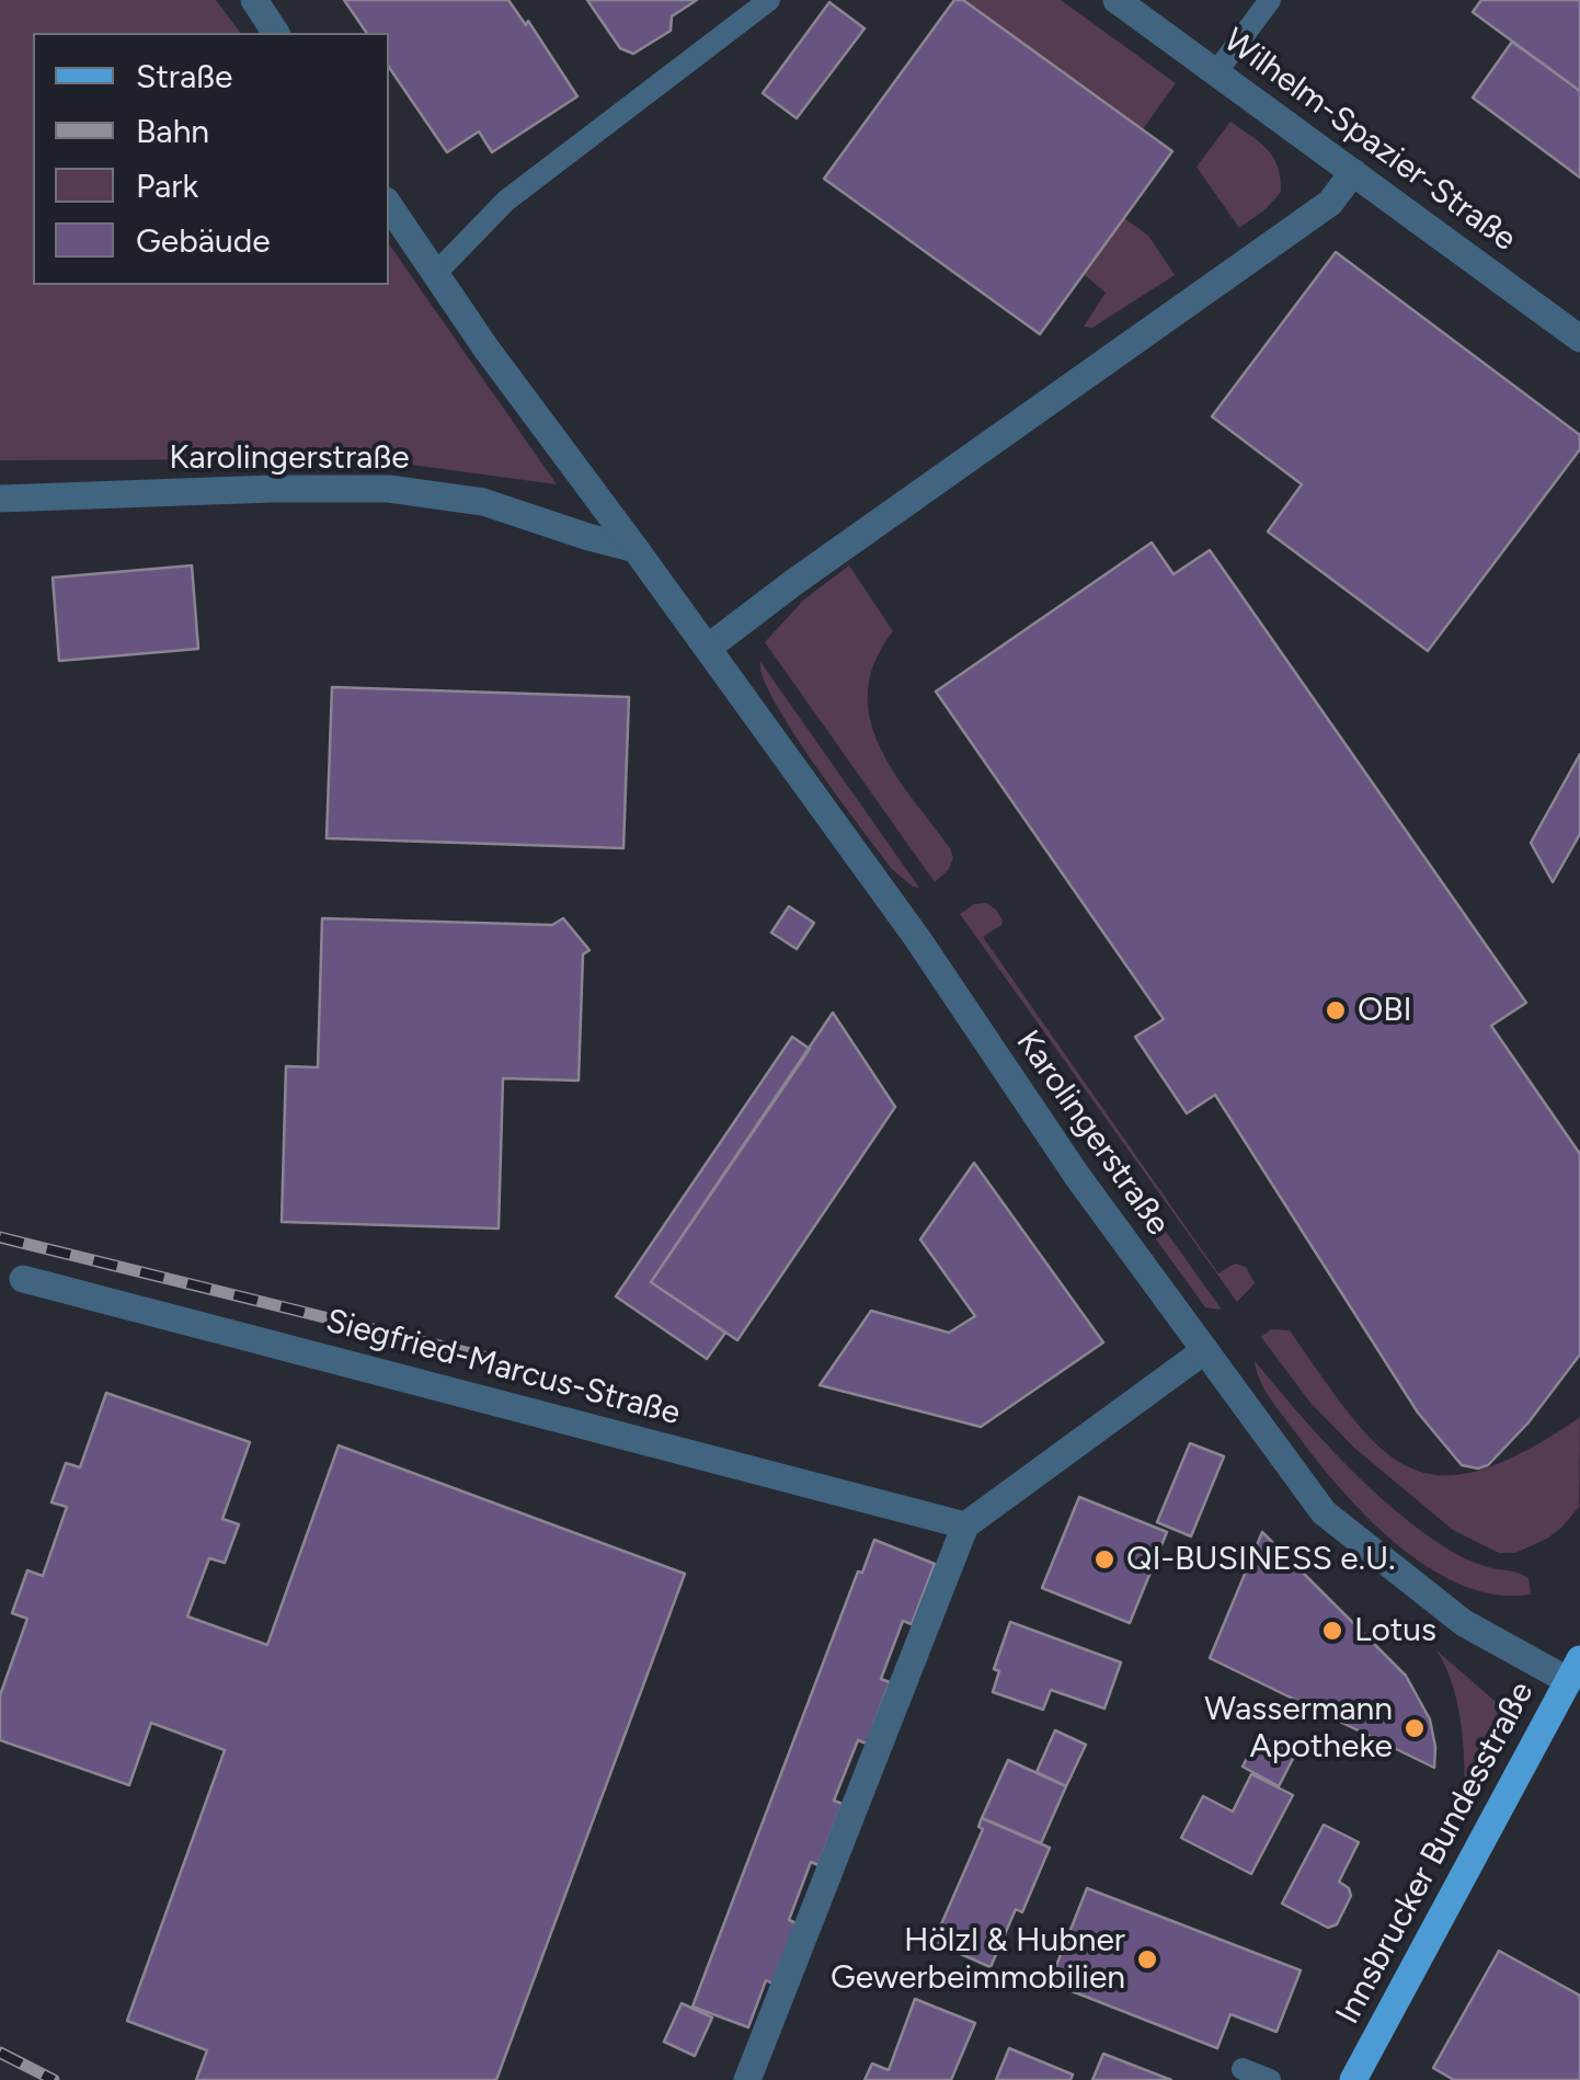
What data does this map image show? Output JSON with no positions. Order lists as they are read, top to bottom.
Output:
{
  "streets": {
    "main road": ["Innsbrucker Bundesstraße"],
    "street": ["Wilhelm-Spazier-Straße", "Karolingerstraße", "Siegfried-Marcus-Straße"]
  },
  "crossings": [
    ["Karolingerstraße", "Innsbrucker Bundesstraße"]
  ],
  "places": [
    "OBI",
    "QI-BUSINESS e.U.",
    "Lotus",
    "Wassermann Apotheke",
    "Hölzl & Hubner Gewerbeimmobilien"
  ],
  "legend": [
    "Straße",
    "Bahn",
    "Park",
    "Gebäude"
  ]
}
